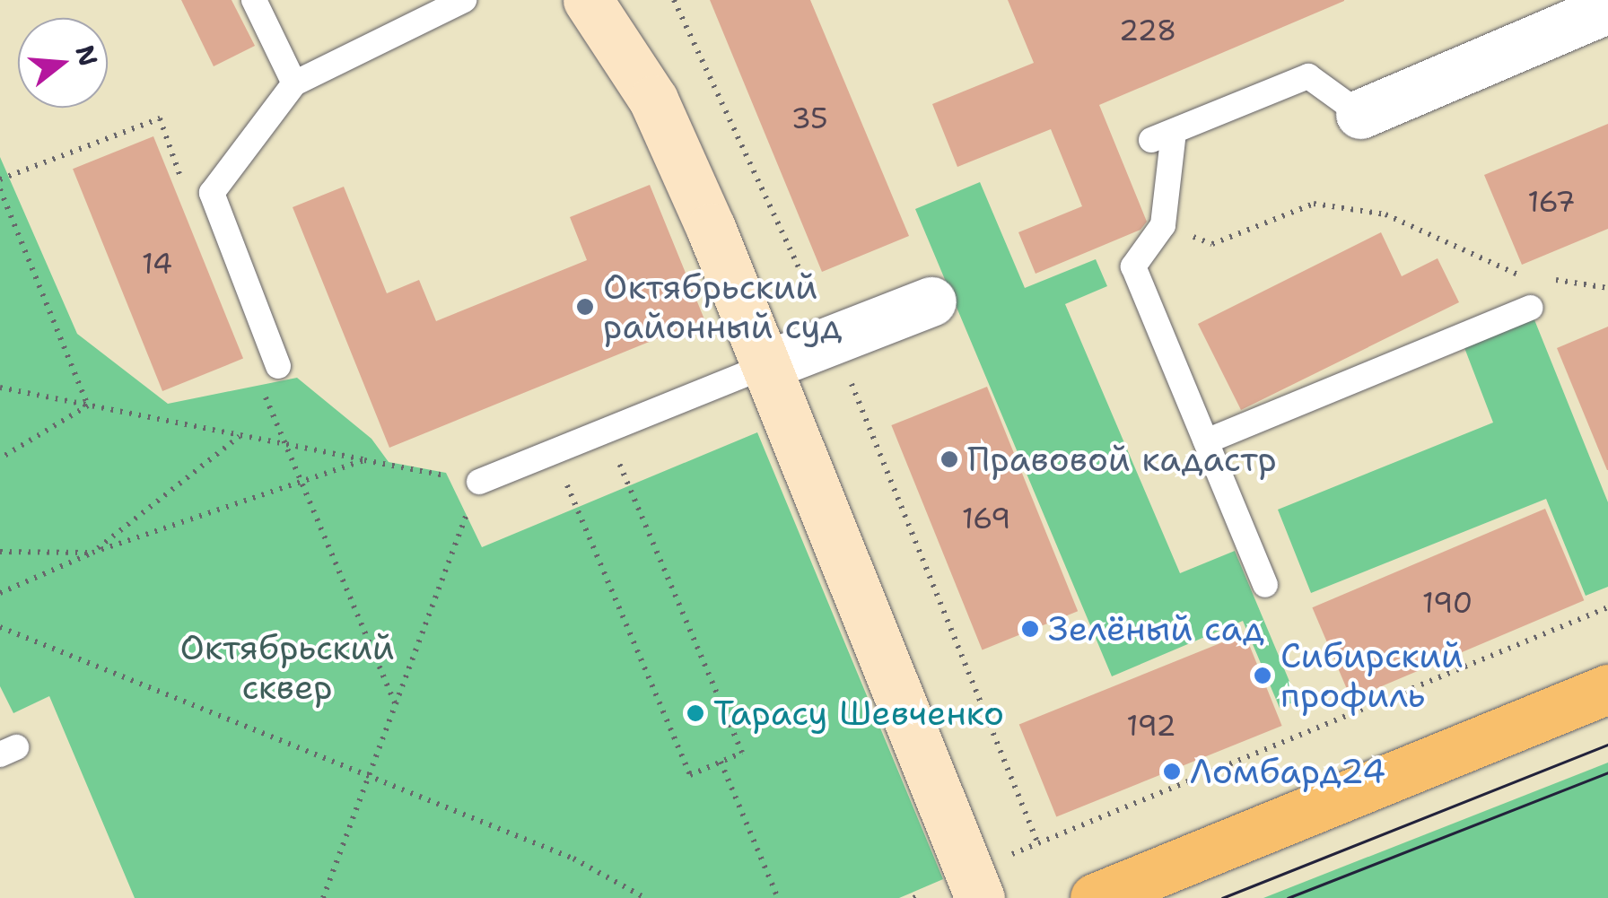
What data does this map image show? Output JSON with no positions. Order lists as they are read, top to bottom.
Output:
{
  "parks": ["Октябрьский сквер"],
  "places": [
    "Октябрьский районный суд",
    "Правовой кадастр",
    "Зелёный сад",
    "Сибирский профиль",
    "Тарасу Шевченко",
    "Ломбард24"
  ],
  "house_numbers": [
    "228",
    "35",
    "167",
    "14",
    "169",
    "190",
    "192"
  ],
  "north": "right"
}
